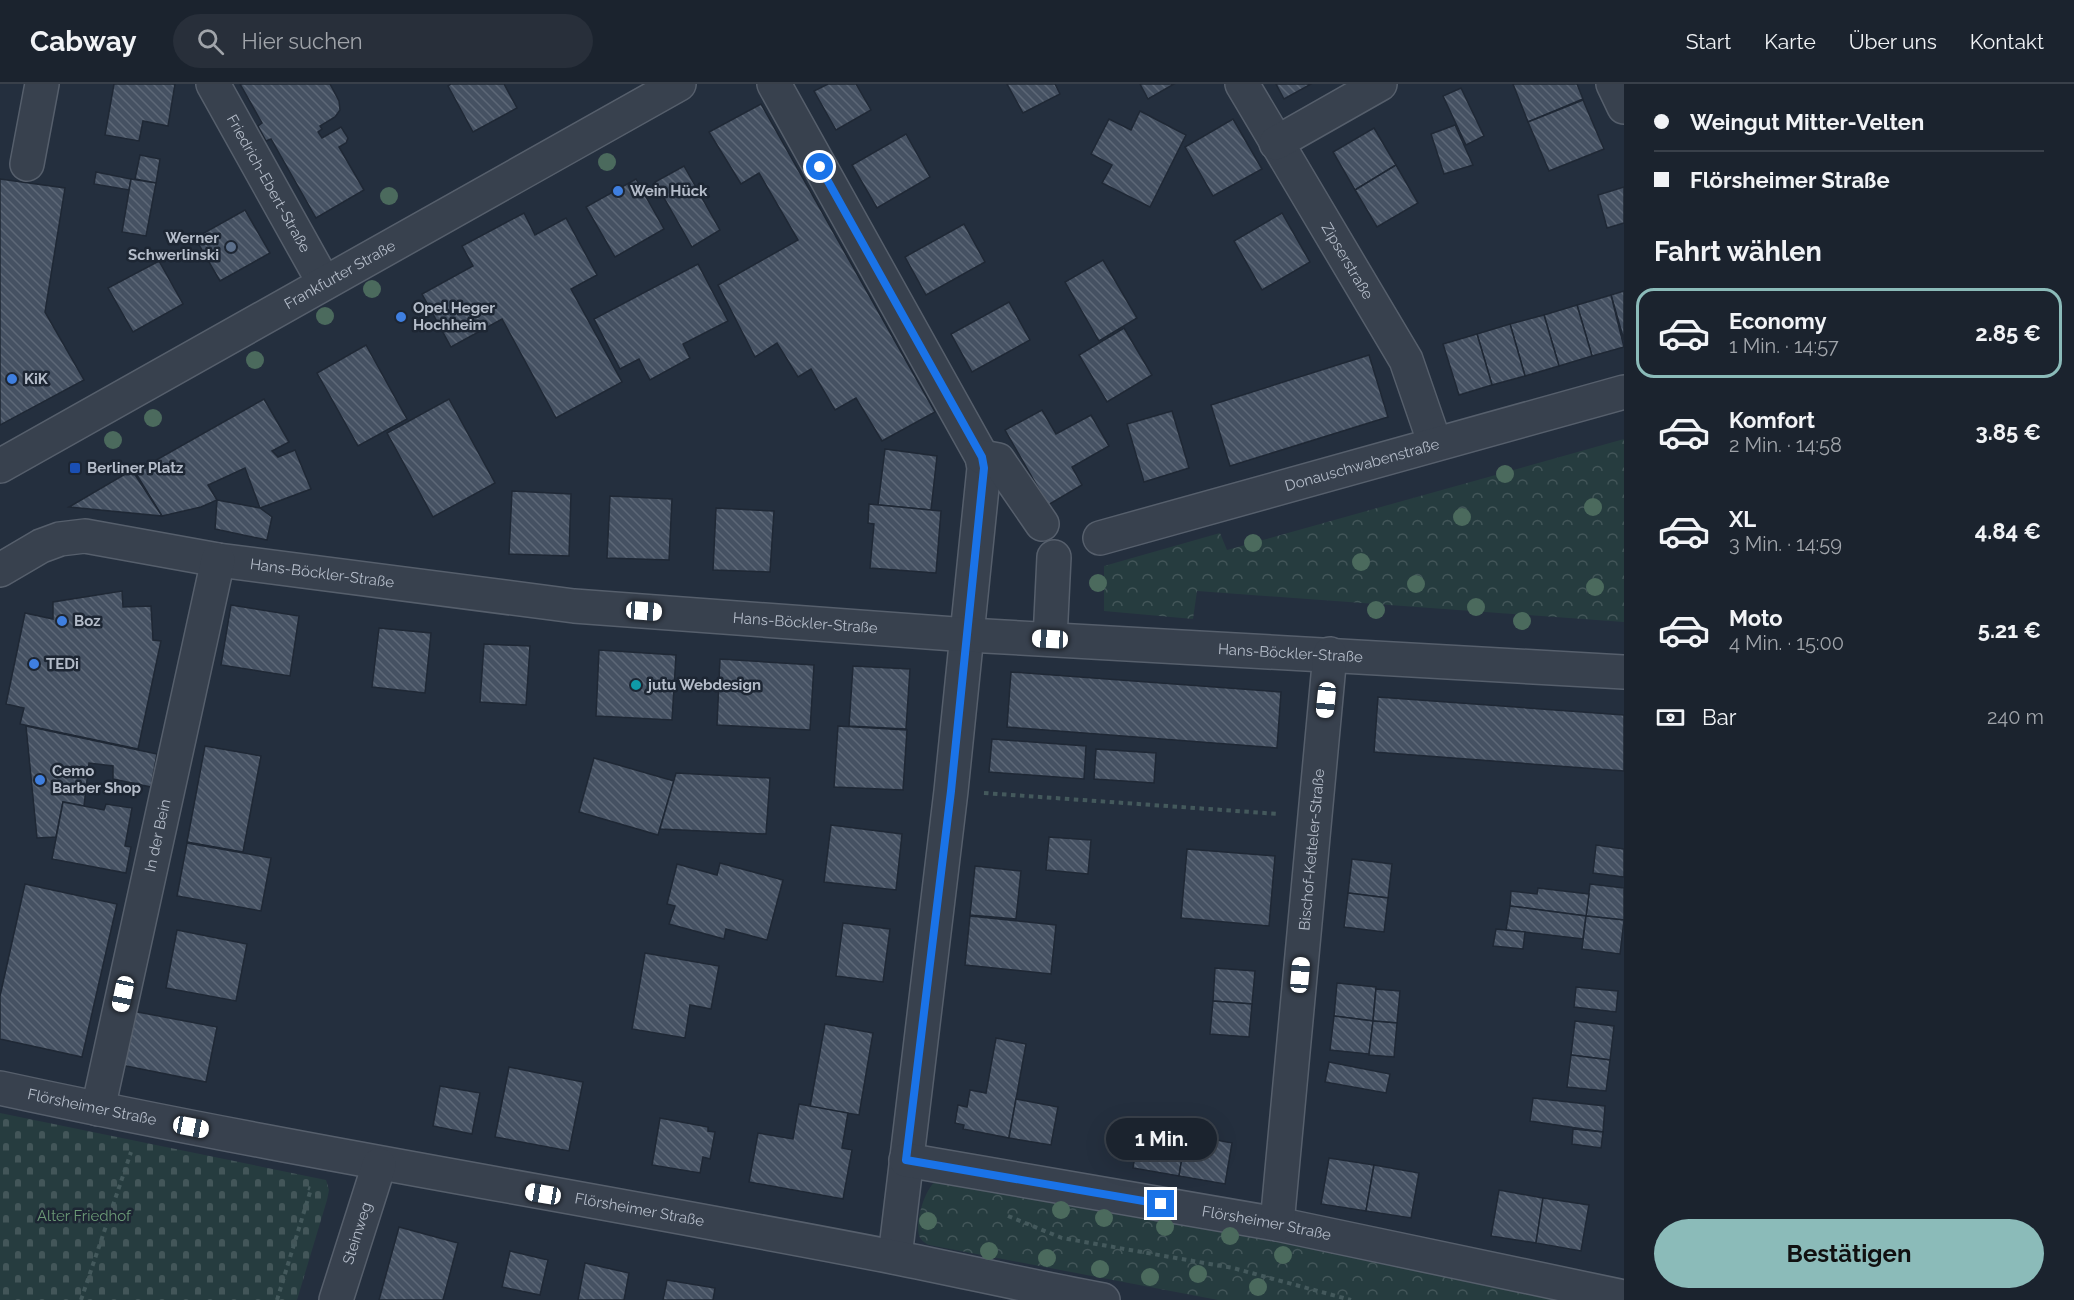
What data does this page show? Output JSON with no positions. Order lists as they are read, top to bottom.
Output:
{
  "streets": {
    "street": [
      "Friedrich-Ebert-Straße",
      "Zipserstraße",
      "Frankfurter Straße",
      "Donauschwabenstraße",
      "Hans-Böckler-Straße",
      "In der Bein",
      "Bischof-Ketteler-Straße",
      "Flörsheimer Straße",
      "Steinweg"
    ]
  },
  "crossings": [
    ["Friedrich-Ebert-Straße", "Frankfurter Straße"],
    ["Zipserstraße", "Donauschwabenstraße"],
    ["Hans-Böckler-Straße", "In der Bein"],
    ["Hans-Böckler-Straße", "Bischof-Ketteler-Straße"],
    ["In der Bein", "Flörsheimer Straße"],
    ["Bischof-Ketteler-Straße", "Flörsheimer Straße"],
    ["Flörsheimer Straße", "Steinweg"]
  ],
  "parks": ["Alter Friedhof"],
  "places": {
    "other": [
      "Wein Hück",
      "Werner Schwerlinski",
      "Opel Heger Hochheim",
      "KiK",
      "Boz",
      "TEDi",
      "jutu Webdesign",
      "Cemo Barber Shop"
    ],
    "transit": ["Berliner Platz"]
  },
  "page": {
    "header": "Cabway",
    "search": "Hier suchen",
    "nav": [
      "Start",
      "Karte",
      "Über uns",
      "Kontakt"
    ],
    "banner": ["Weingut Mitter-Velten", "Flörsheimer Straße"],
    "heading": "Fahrt wählen",
    "list": [
      {
        "name": "Economy",
        "note": "1 Min. · 14:57",
        "value": "2.85 €"
      },
      {
        "name": "Komfort",
        "note": "2 Min. · 14:58",
        "value": "3.85 €"
      },
      {
        "name": "XL",
        "note": "3 Min. · 14:59",
        "value": "4.84 €"
      },
      {
        "name": "Moto",
        "note": "4 Min. · 15:00",
        "value": "5.21 €"
      }
    ],
    "pay": ["Bar", "240 m"],
    "bubble": "1 Min.",
    "buttons": "Bestätigen"
  }
}
